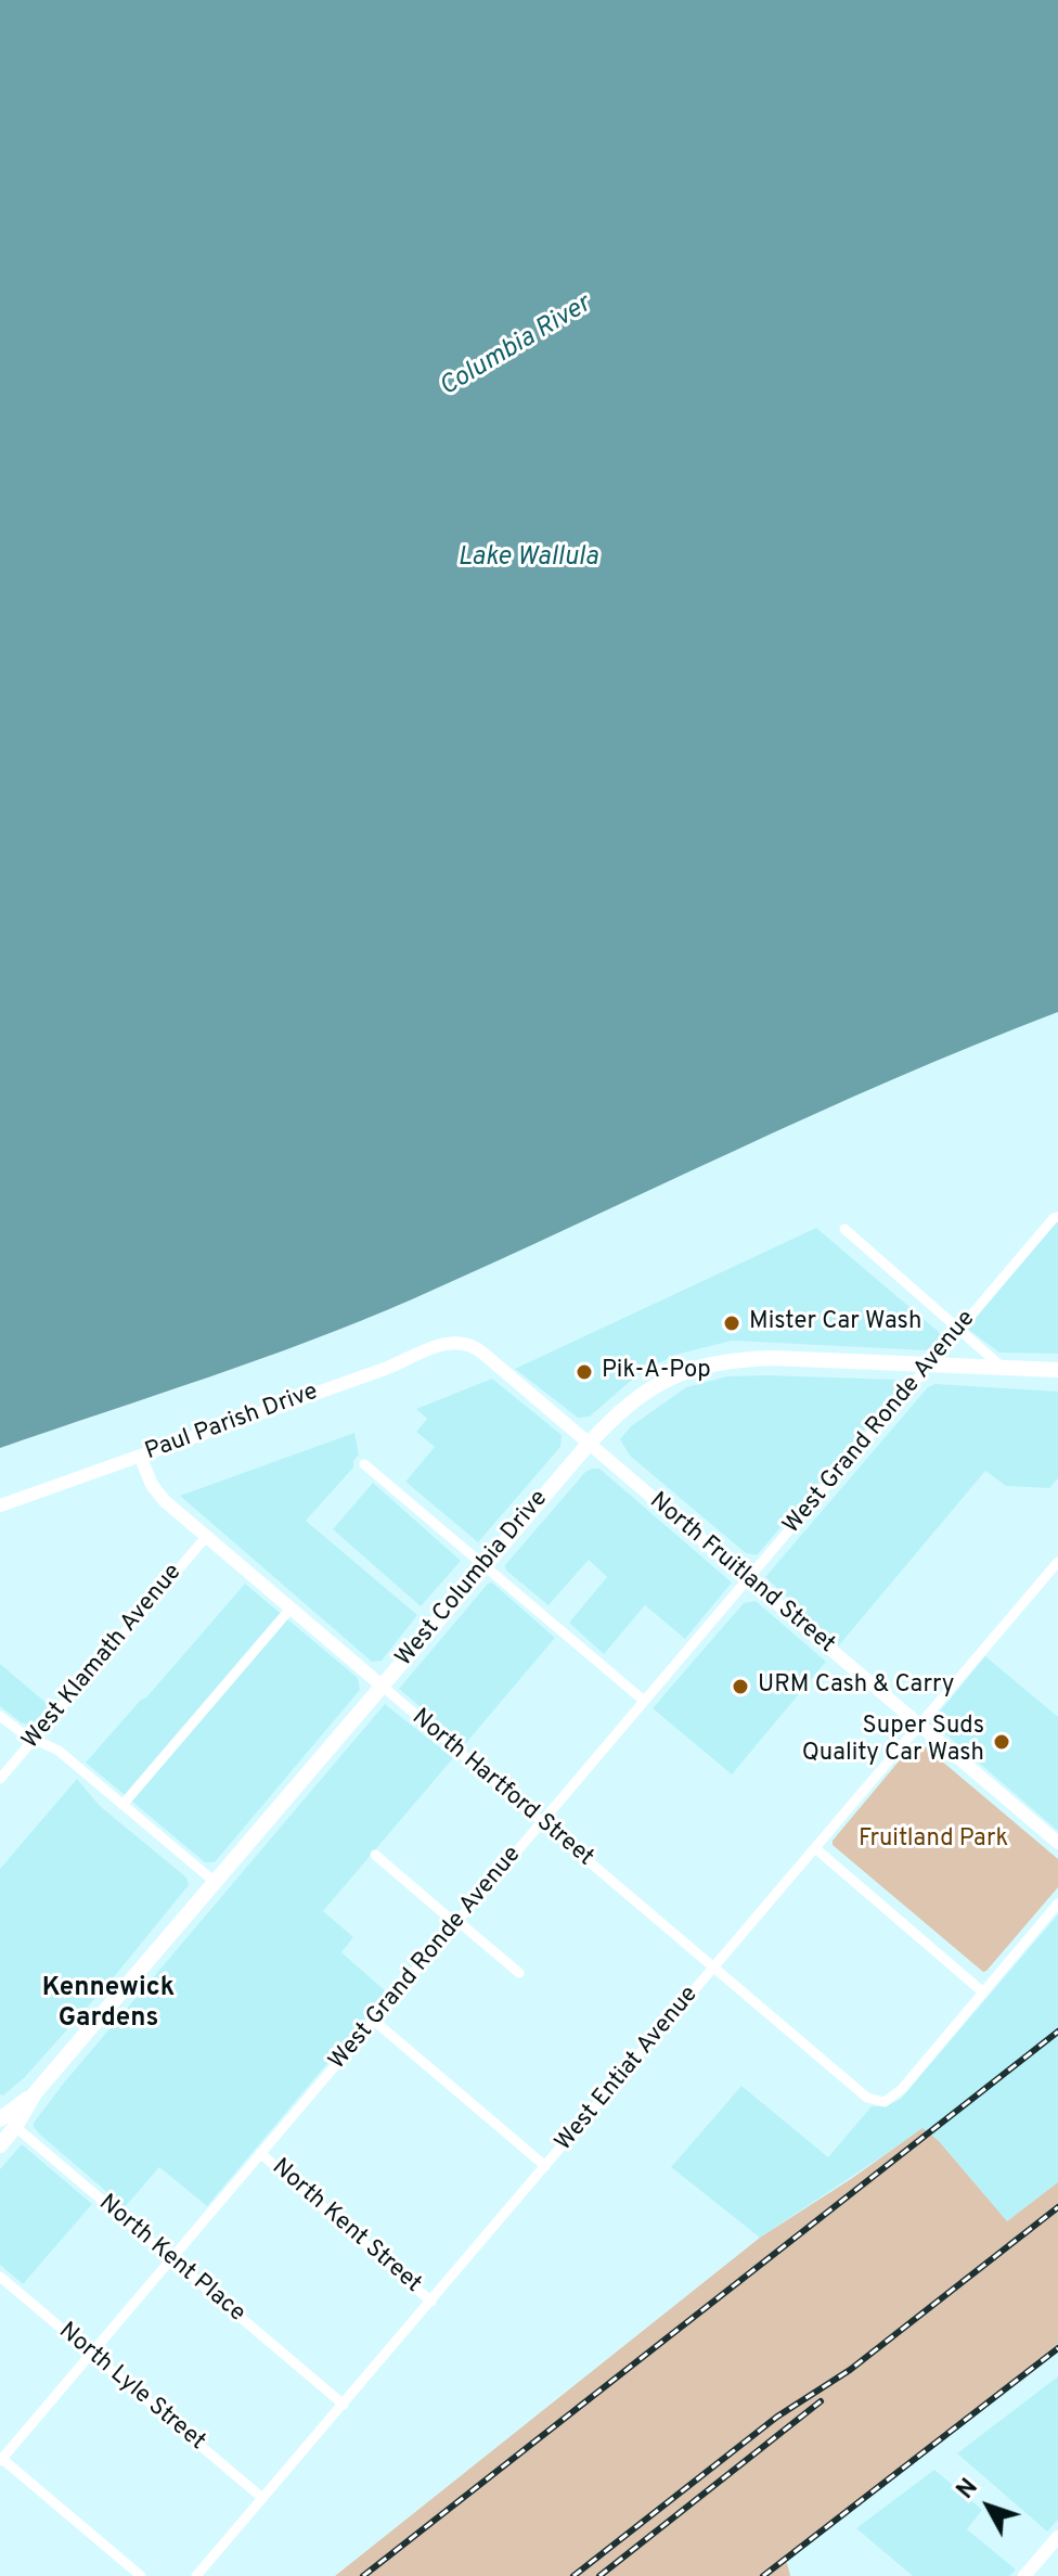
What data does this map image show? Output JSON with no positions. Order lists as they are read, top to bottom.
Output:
{
  "streets": {
    "main road": ["West Columbia Drive"],
    "street": [
      "Paul Parish Drive",
      "West Grand Ronde Avenue",
      "North Fruitland Street",
      "West Klamath Avenue",
      "North Hartford Street",
      "West Entiat Avenue",
      "North Kent Street",
      "North Kent Place",
      "North Lyle Street"
    ]
  },
  "crossings": [
    ["Paul Parish Drive", "North Fruitland Street"],
    ["Paul Parish Drive", "North Hartford Street"],
    ["West Grand Ronde Avenue", "North Fruitland Street"],
    ["West Grand Ronde Avenue", "West Columbia Drive"],
    ["West Grand Ronde Avenue", "North Hartford Street"],
    ["West Grand Ronde Avenue", "North Kent Street"],
    ["West Grand Ronde Avenue", "North Kent Place"],
    ["West Grand Ronde Avenue", "North Lyle Street"],
    ["North Fruitland Street", "West Columbia Drive"],
    ["North Fruitland Street", "West Entiat Avenue"],
    ["West Columbia Drive", "North Hartford Street"],
    ["West Columbia Drive", "North Kent Place"],
    ["West Klamath Avenue", "North Hartford Street"],
    ["North Hartford Street", "West Entiat Avenue"],
    ["West Entiat Avenue", "North Kent Street"],
    ["West Entiat Avenue", "North Kent Place"],
    ["West Entiat Avenue", "North Lyle Street"]
  ],
  "districts": ["Kennewick Gardens"],
  "water": ["Columbia River", "Lake Wallula"],
  "parks": ["Fruitland Park"],
  "places": [
    "Mister Car Wash",
    "Pik-A-Pop",
    "URM Cash & Carry",
    "Super Suds Quality Car Wash"
  ],
  "north": "top left"
}
